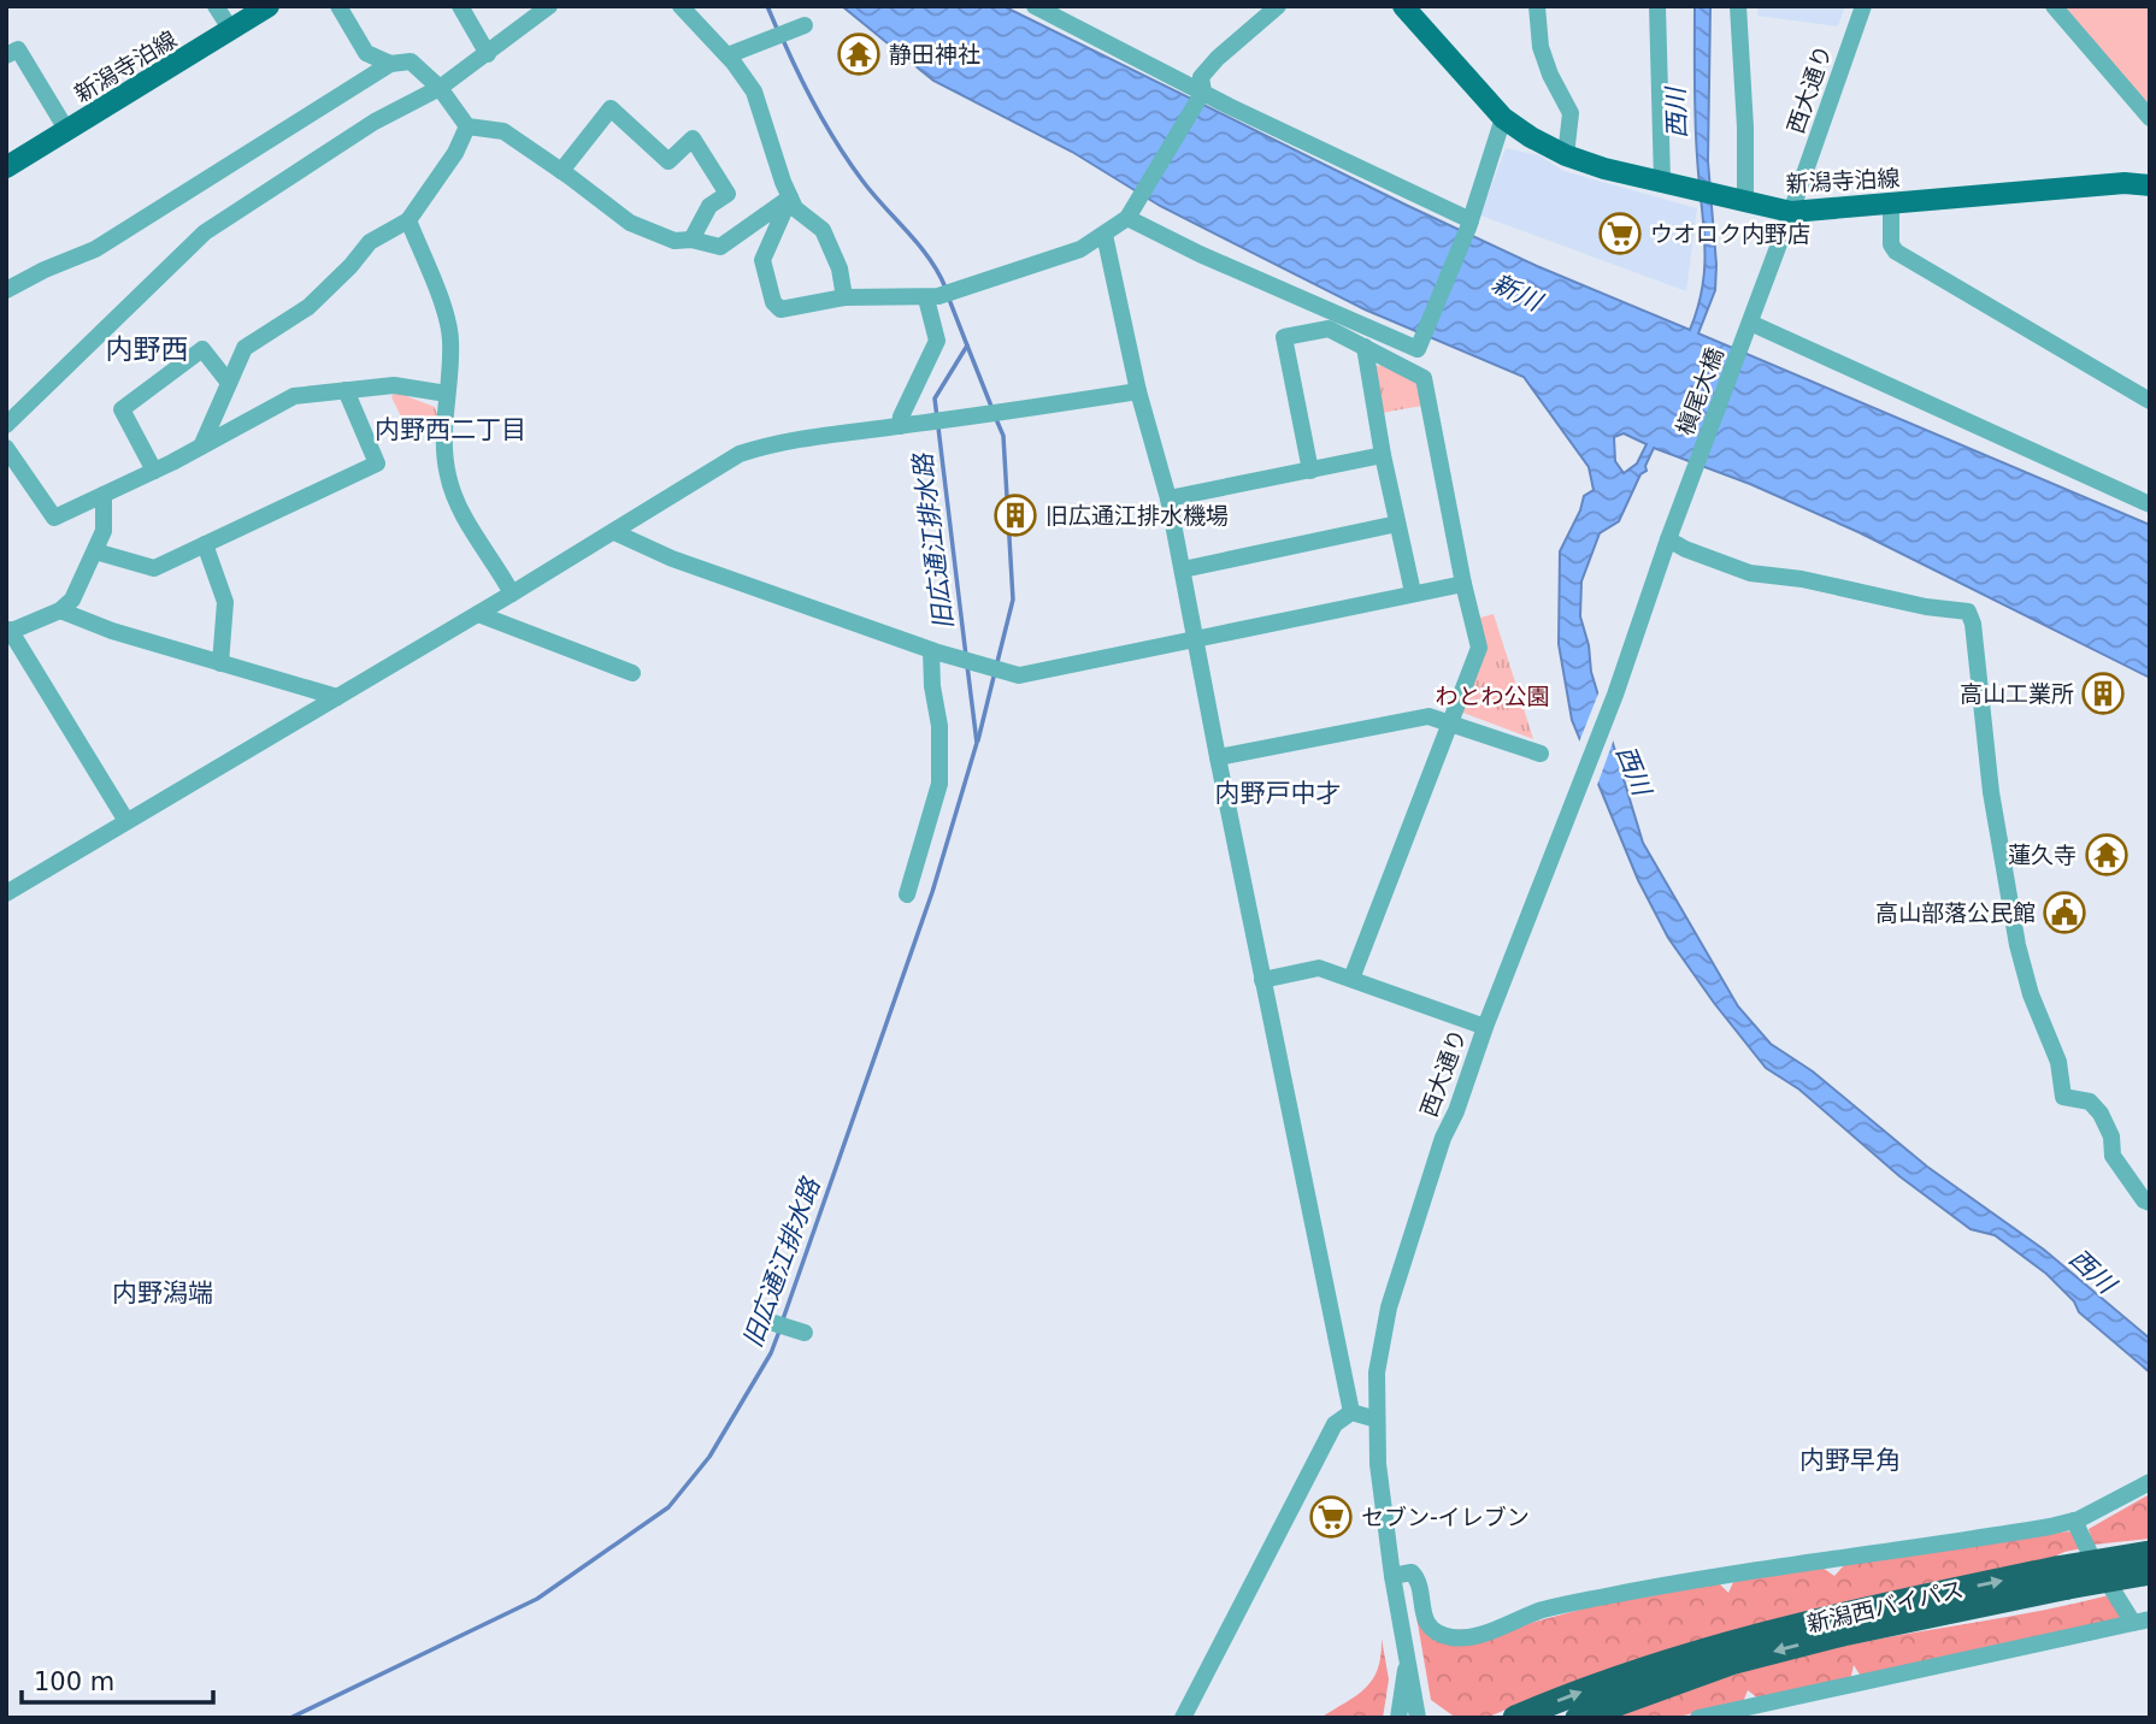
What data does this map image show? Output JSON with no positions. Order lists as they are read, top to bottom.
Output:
{
  "streets": {
    "highway": ["新潟西バイパス"],
    "main road": ["新潟寺泊線"],
    "street": ["西大通り", "槇尾大橋"]
  },
  "crossings": [
    ["新潟寺泊線", "西大通り"],
    ["西大通り", "槇尾大橋"]
  ],
  "districts": [
    "内野西",
    "内野西二丁目",
    "内野戸中才",
    "内野潟端",
    "内野早角"
  ],
  "water": ["西川", "新川", "旧広通江排水路"],
  "parks": ["わとわ公園"],
  "places": {
    "temple": ["静田神社", "蓮久寺"],
    "supermarket": ["ウオロク内野店", "セブン-イレブン"],
    "building": ["旧広通江排水機場", "高山工業所"],
    "public building": ["高山部落公民館"]
  },
  "scale_bar": "100 m"
}
